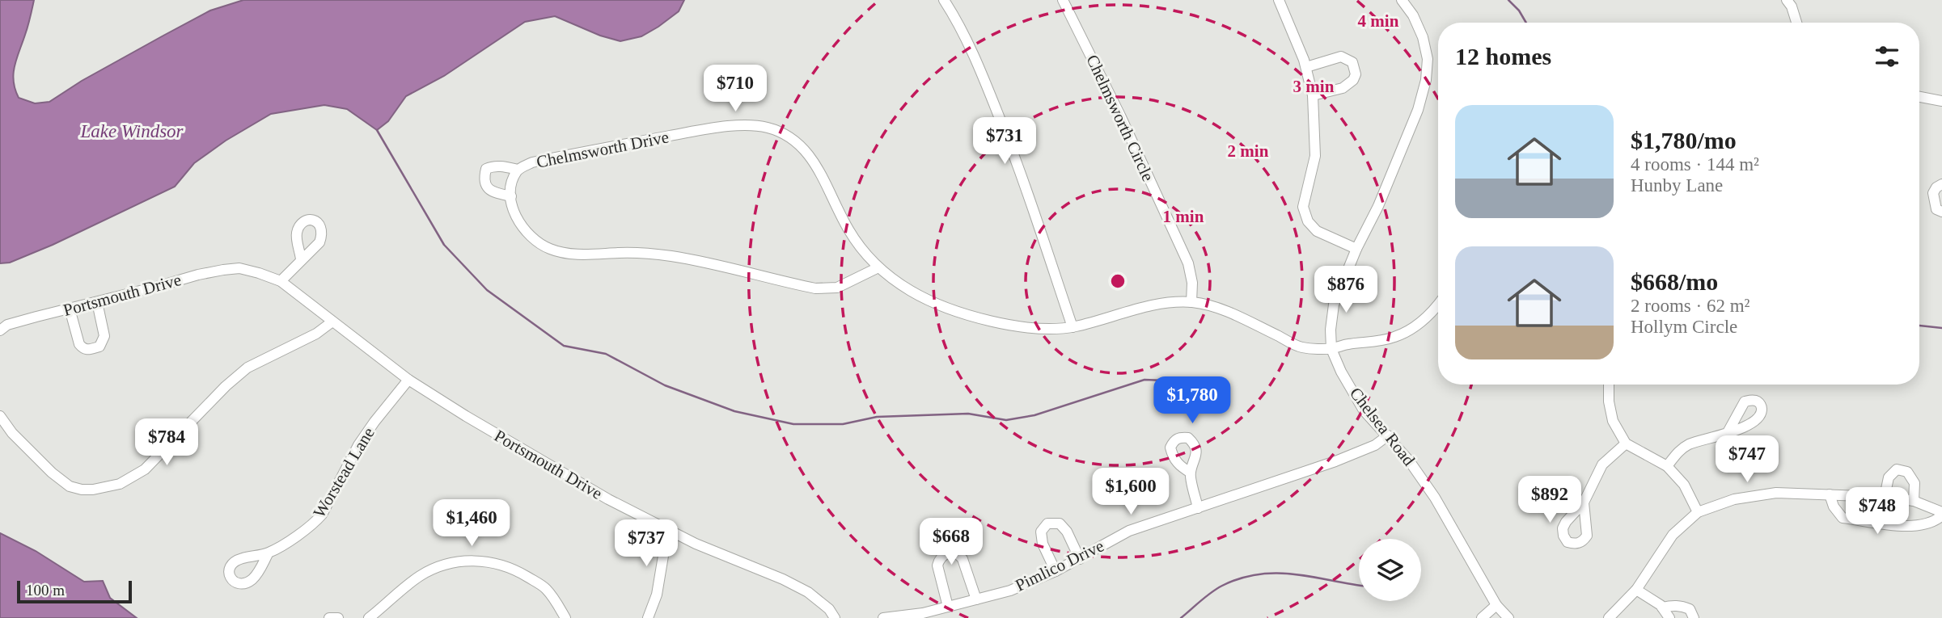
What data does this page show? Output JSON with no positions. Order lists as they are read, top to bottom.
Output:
{
  "streets": {
    "street": [
      "Chelmsworth Circle",
      "Chelmsworth Drive",
      "Portsmouth Drive",
      "Chelsea Road",
      "Worstead Lane",
      "Pimlico Drive"
    ]
  },
  "crossings": [
    ["Chelmsworth Circle", "Chelmsworth Drive"],
    ["Chelmsworth Drive", "Chelsea Road"],
    ["Portsmouth Drive", "Worstead Lane"],
    ["Chelsea Road", "Pimlico Drive"]
  ],
  "water": ["Lake Windsor"],
  "scale_bar": "100 m",
  "page": {
    "heading": "12 homes",
    "price": [
      "$710",
      "$731",
      "$876",
      "$1,780",
      "$784",
      "$747",
      "$1,600",
      "$892",
      "$748",
      "$1,460",
      "$668",
      "$737"
    ],
    "list": [
      {
        "name": "$1,780/mo",
        "note": "4 rooms · 144 m² · Hunby Lane"
      },
      {
        "name": "$668/mo",
        "note": "2 rooms · 62 m² · Hollym Circle"
      }
    ],
    "scale": "100 m"
  },
  "rings": [
    "4 min",
    "3 min",
    "2 min",
    "1 min"
  ]
}
